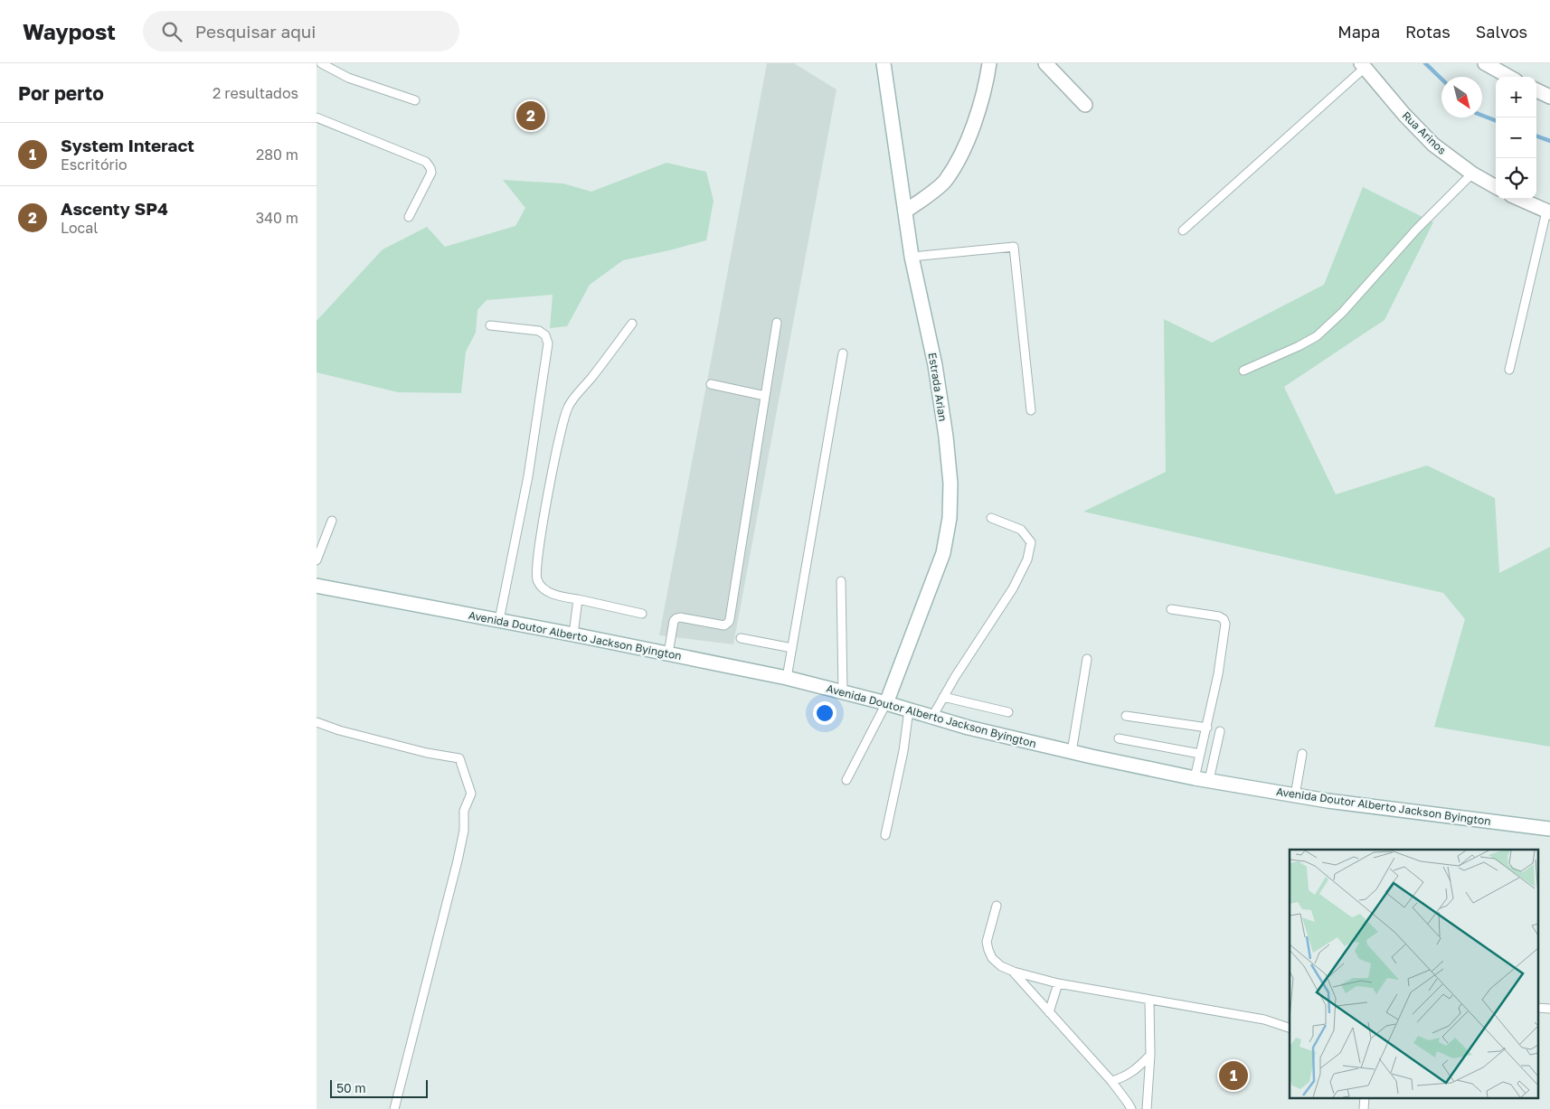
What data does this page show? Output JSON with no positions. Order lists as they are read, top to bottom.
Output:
{
  "streets": {
    "main road": ["Rua Arinos", "Estrada Arian", "Avenida Doutor Alberto Jackson Byington"]
  },
  "crossings": [
    ["Estrada Arian", "Avenida Doutor Alberto Jackson Byington"]
  ],
  "scale_bar": "50 m",
  "north": "bottom right",
  "page": {
    "header": "Waypost",
    "search": "Pesquisar aqui",
    "nav": ["Mapa", "Rotas", "Salvos"],
    "heading": ["Por perto", "2 resultados"],
    "map_buttons": ["+", "−"],
    "pins": ["2", "1"],
    "list": [
      {
        "mark": "1",
        "name": "System Interact",
        "note": "Escritório",
        "value": "280 m"
      },
      {
        "mark": "2",
        "name": "Ascenty SP4",
        "note": "Local",
        "value": "340 m"
      }
    ],
    "scale": "50 m"
  }
}
